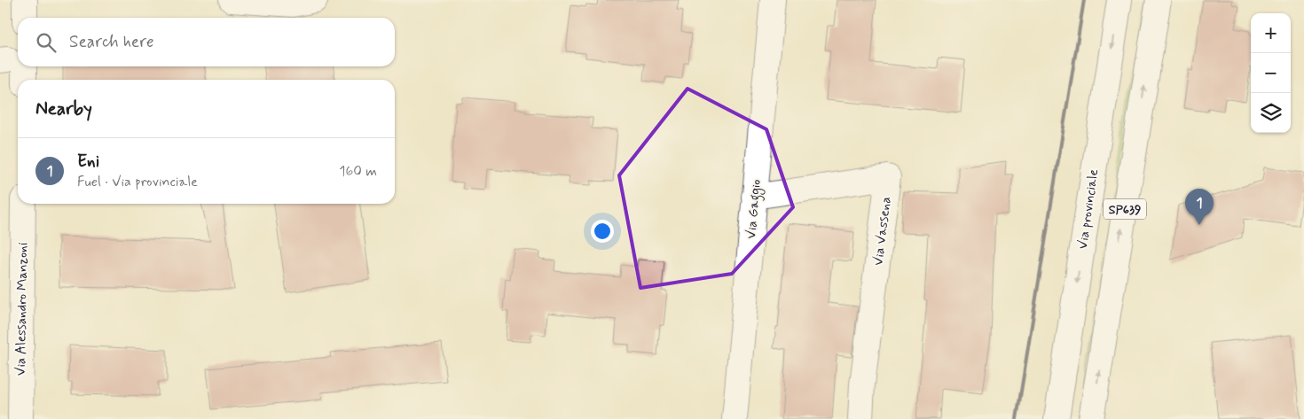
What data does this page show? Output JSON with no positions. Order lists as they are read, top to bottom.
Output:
{
  "streets": {
    "main road": [
      "Via Gaggio",
      "Via provinciale",
      "SP639",
      "Via Vassena",
      "Via Alessandro Manzoni"
    ]
  },
  "crossings": [
    ["Via Gaggio", "Via Vassena"]
  ],
  "page": {
    "map_buttons": ["+", "−"],
    "search": "Search here",
    "heading": "Nearby",
    "list": [
      {
        "mark": "1",
        "name": "Eni",
        "note": "Fuel · Via provinciale",
        "value": "160 m"
      }
    ],
    "pins": "1"
  }
}
